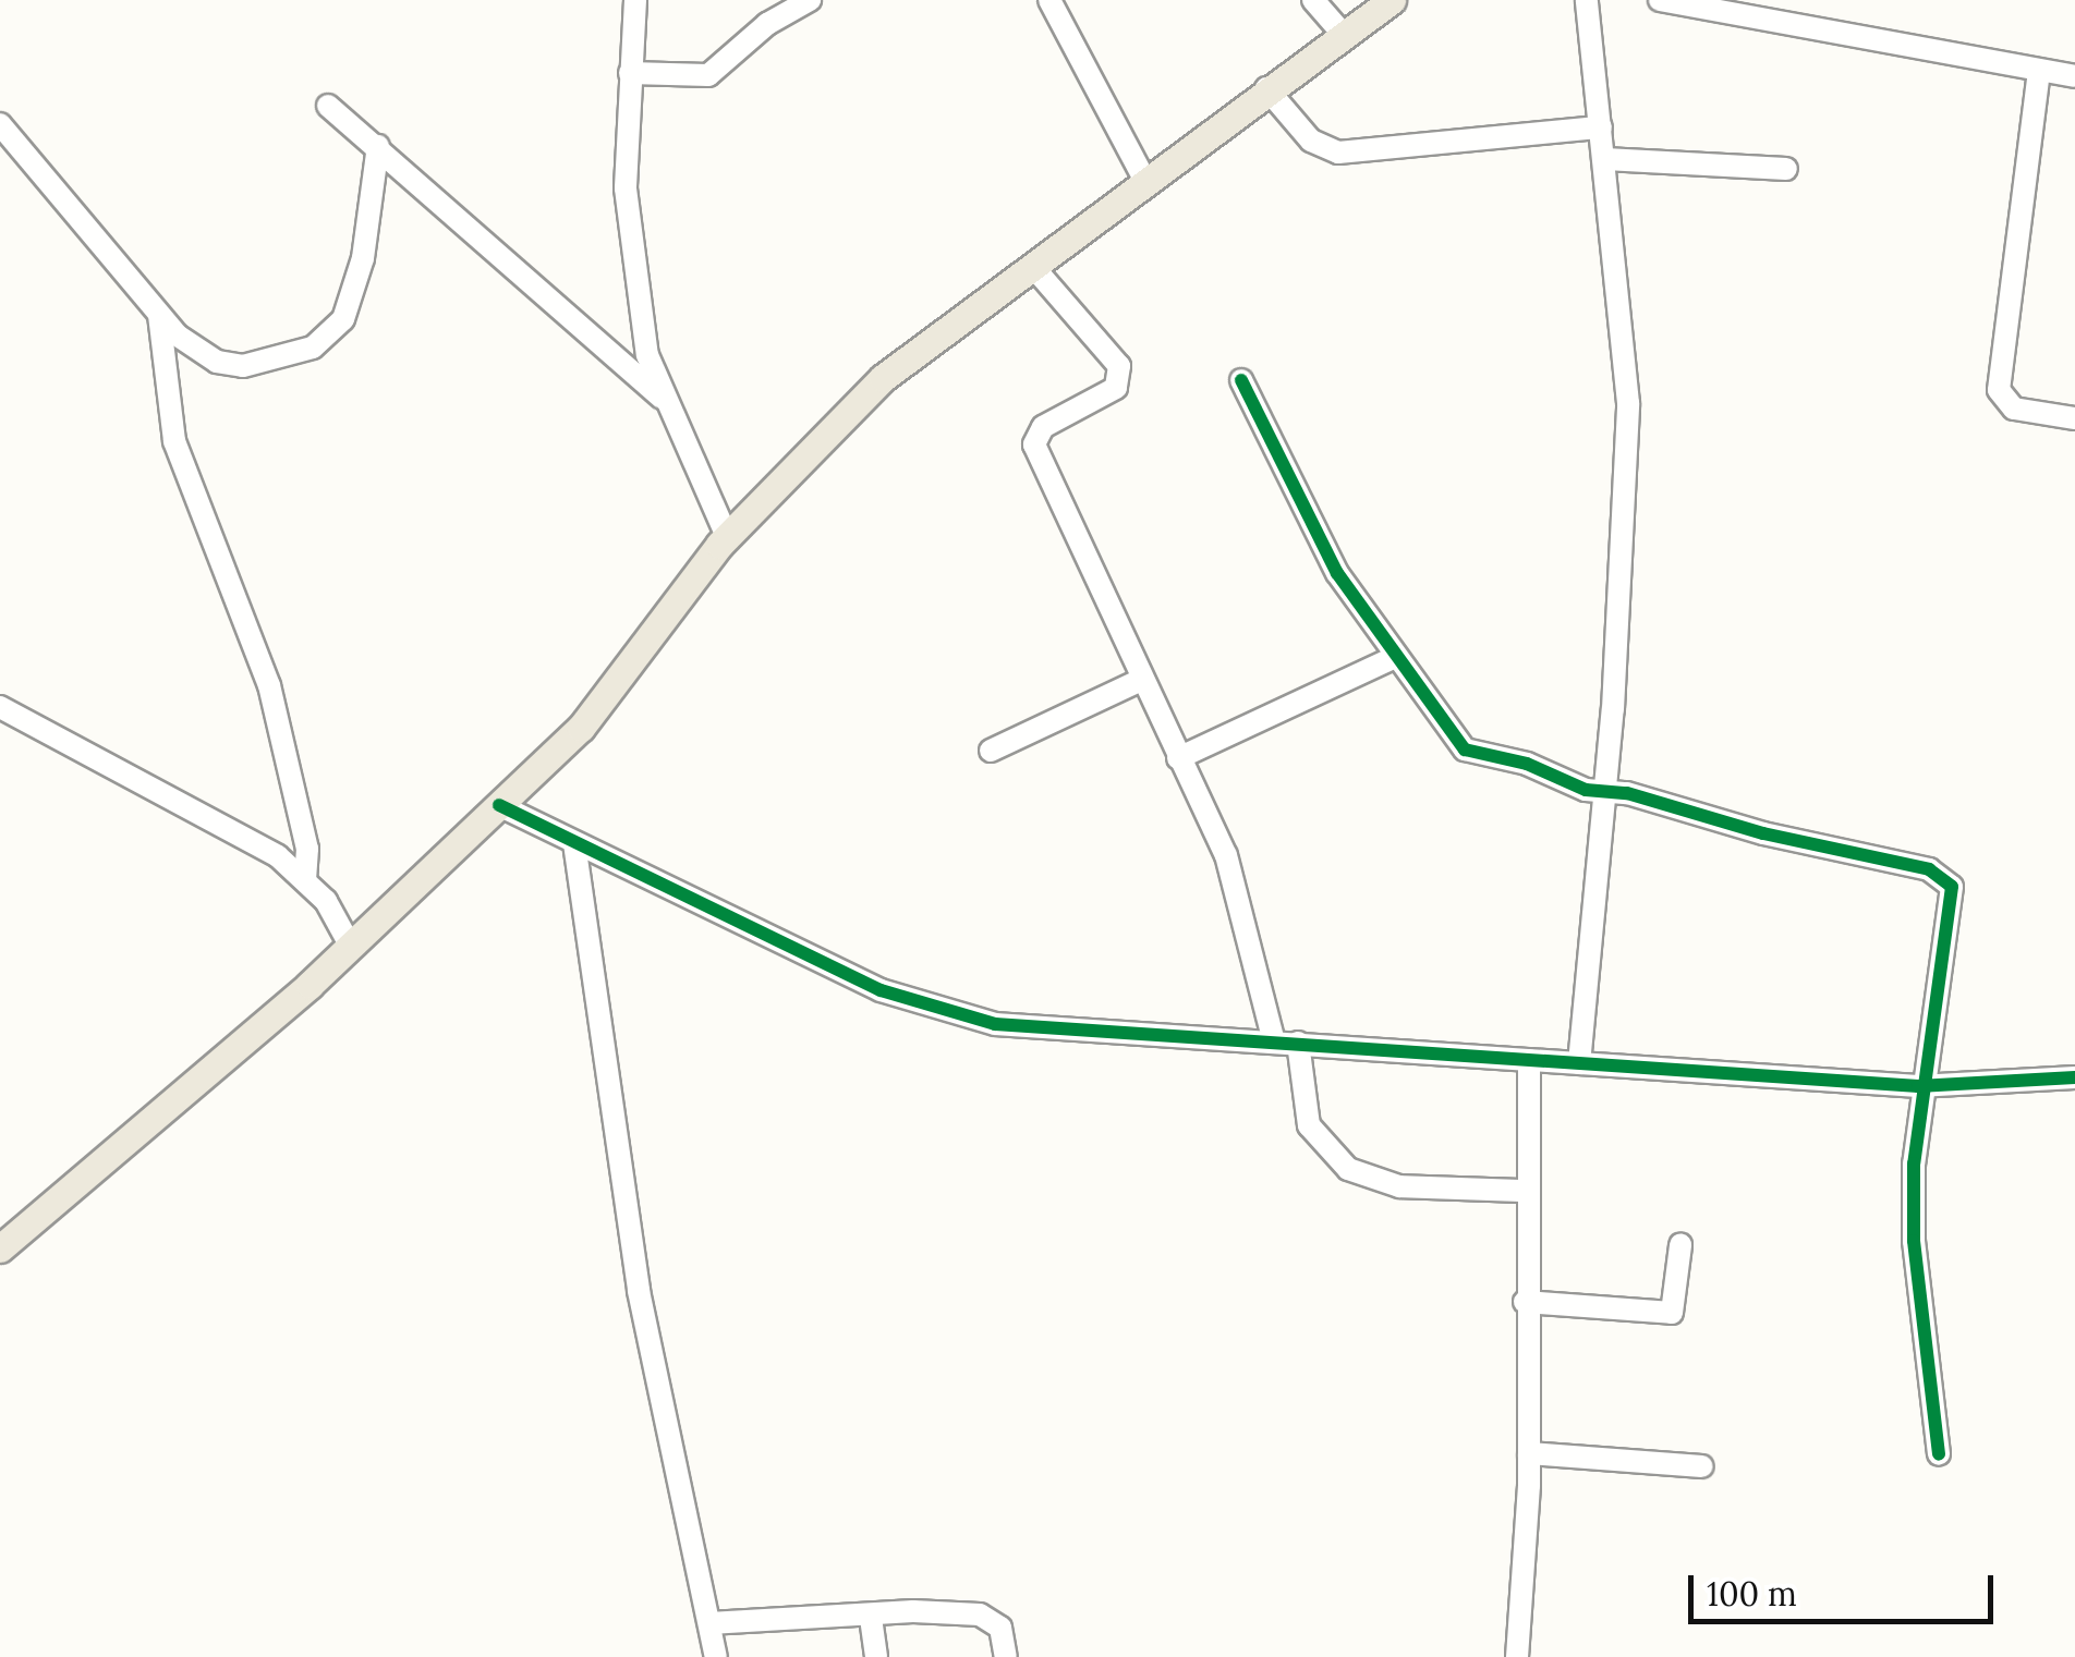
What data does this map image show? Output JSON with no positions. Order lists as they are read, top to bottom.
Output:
{
  "scale_bar": "100 m"
}
